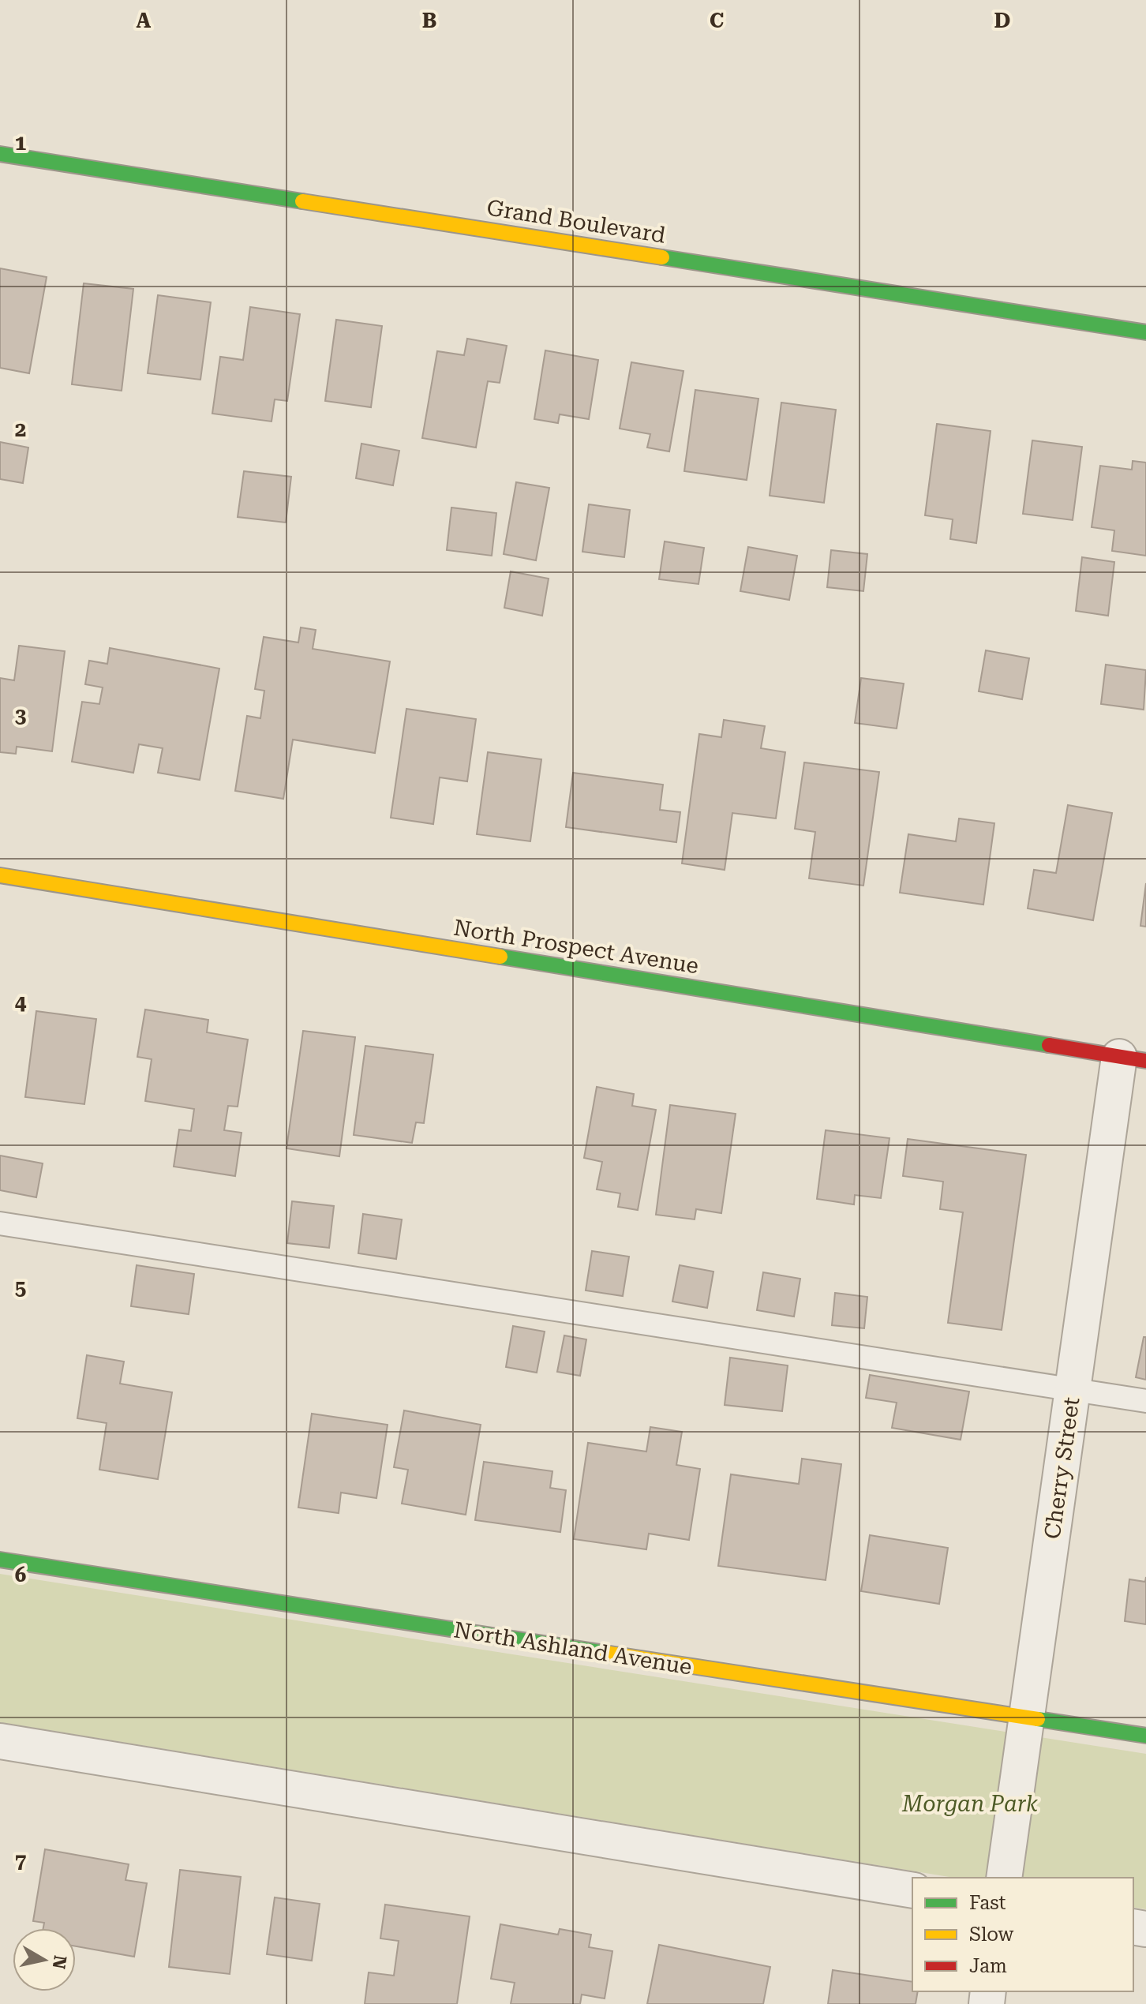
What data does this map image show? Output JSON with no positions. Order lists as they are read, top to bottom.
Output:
{
  "streets": {
    "street": [
      "Grand Boulevard",
      "North Prospect Avenue",
      "Cherry Street",
      "North Ashland Avenue"
    ]
  },
  "crossings": [
    ["North Prospect Avenue", "Cherry Street"],
    ["Cherry Street", "North Ashland Avenue"]
  ],
  "parks": ["Morgan Park"],
  "legend": ["Fast", "Slow", "Jam"],
  "north": "right",
  "grid": {
    "columns": [
      "A",
      "B",
      "C",
      "D"
    ],
    "rows": [
      "1",
      "2",
      "3",
      "4",
      "5",
      "6",
      "7"
    ]
  }
}
